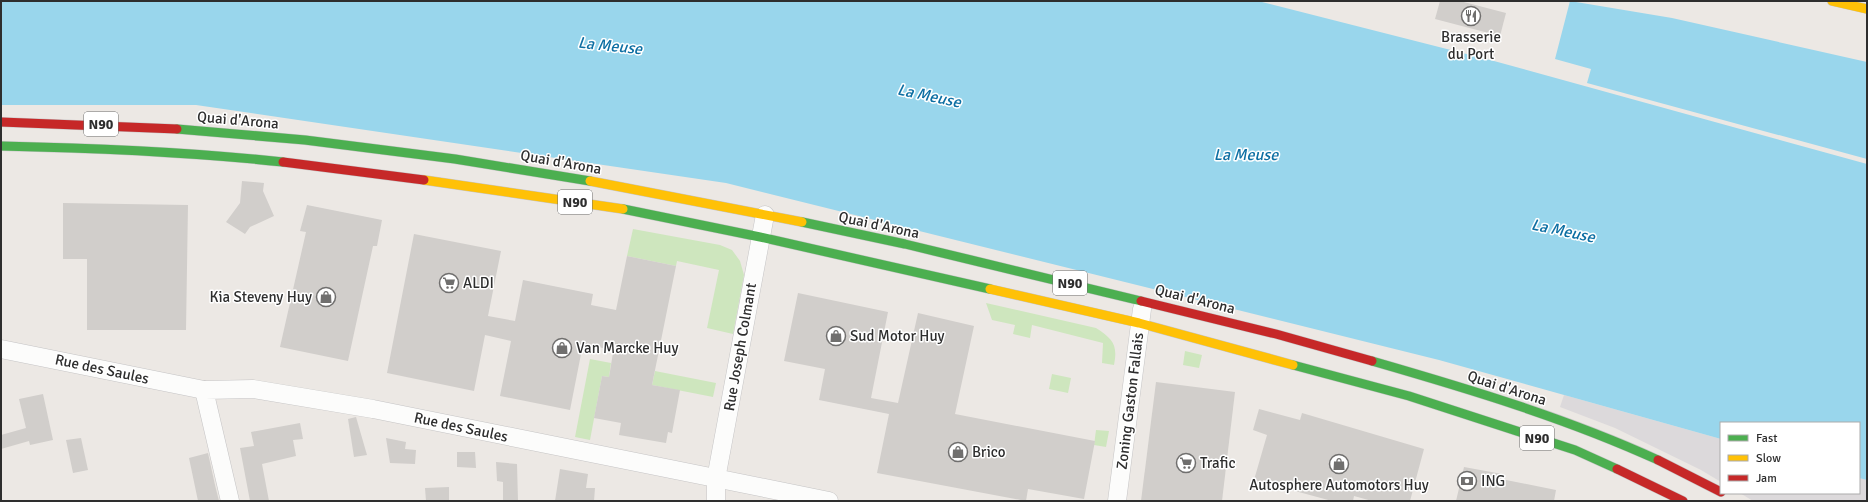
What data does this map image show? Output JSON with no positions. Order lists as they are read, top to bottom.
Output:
{
  "streets": {
    "main road": ["Quai d'Arona", "N90"],
    "street": ["Rue Joseph Colmant", "Rue des Saules", "Zoning Gaston Fallais"]
  },
  "crossings": [
    ["Quai d'Arona", "Rue Joseph Colmant"],
    ["Quai d'Arona", "Zoning Gaston Fallais"],
    ["N90", "Rue Joseph Colmant"],
    ["N90", "Zoning Gaston Fallais"],
    ["Rue Joseph Colmant", "Rue des Saules"]
  ],
  "water": ["La Meuse"],
  "places": {
    "restaurant": ["Brasserie du Port"],
    "supermarket": ["ALDI", "Trafic"],
    "shop": [
      "Kia Steveny Huy",
      "Sud Motor Huy",
      "Van Marcke Huy",
      "Brico",
      "Autosphere Automotors Huy"
    ],
    "bank": ["ING"]
  },
  "legend": ["Fast", "Slow", "Jam"]
}
